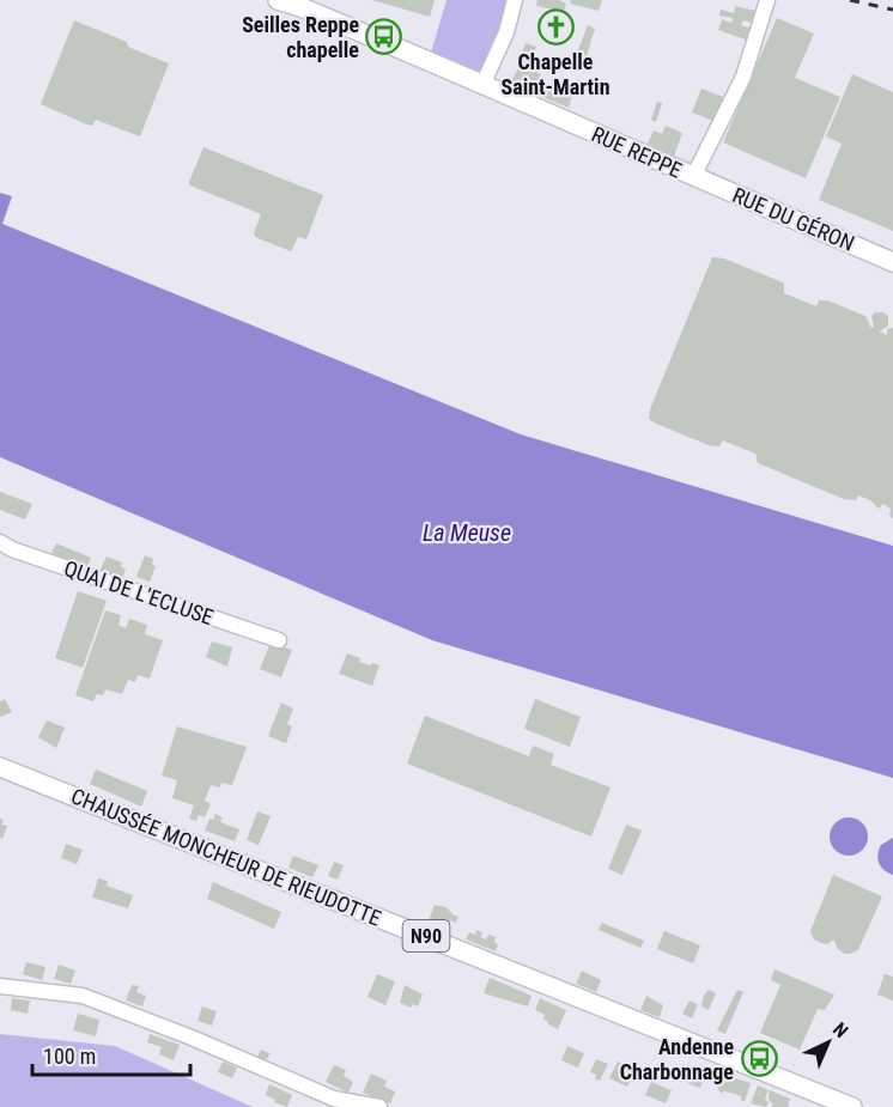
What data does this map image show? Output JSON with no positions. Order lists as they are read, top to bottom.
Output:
{
  "streets": {
    "main road": [
      "RUE REPPE",
      "RUE DU GÉRON",
      "CHAUSSÉE MONCHEUR DE RIEUDOTTE",
      "N90"
    ],
    "street": ["QUAI DE L'ECLUSE"]
  },
  "crossings": [
    ["RUE REPPE", "RUE DU GÉRON"]
  ],
  "water": ["La Meuse"],
  "places": {
    "church": ["Chapelle Saint-Martin"],
    "bus stop": ["Seilles Reppe chapelle", "Andenne Charbonnage"]
  },
  "scale_bar": "100 m",
  "north": "top right"
}
